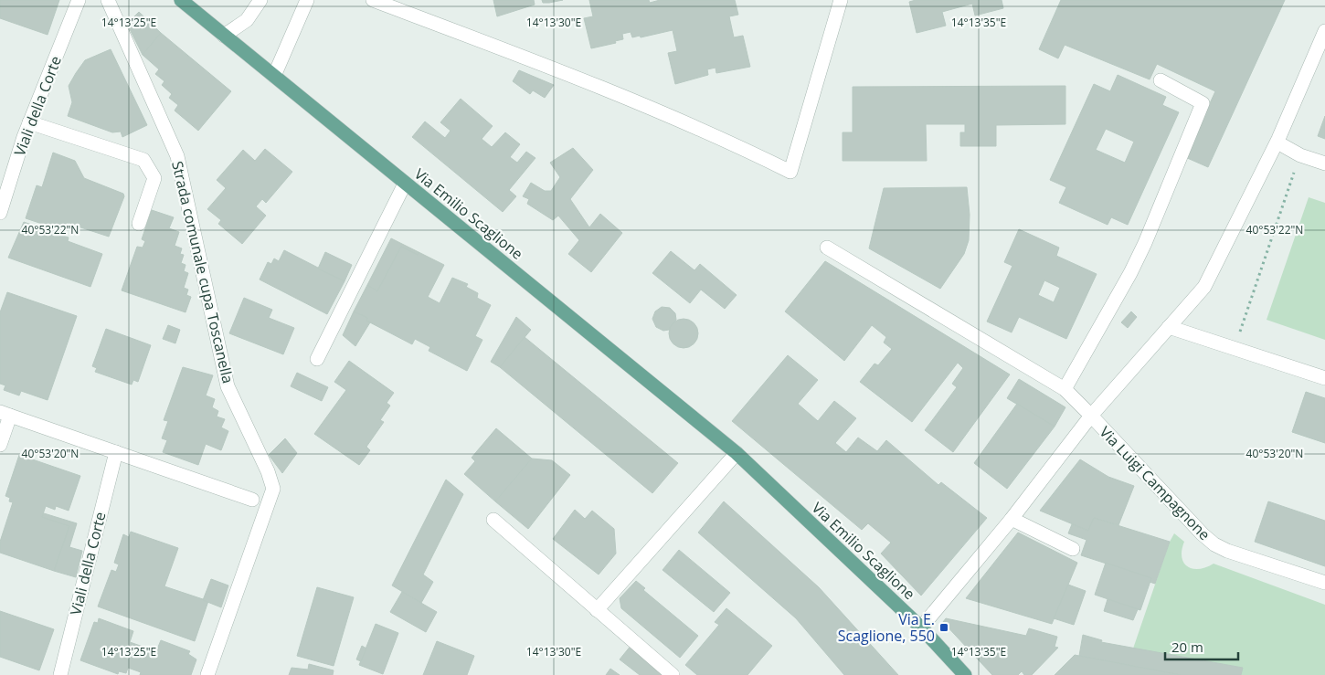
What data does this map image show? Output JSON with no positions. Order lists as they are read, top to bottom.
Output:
{
  "streets": {
    "main road": ["Via Emilio Scaglione"],
    "street": ["Viali della Corte", "Strada comunale cupa Toscanella", "Via Luigi Campagnone"]
  },
  "crossings": [
    ["Via Emilio Scaglione", "Via Luigi Campagnone"]
  ],
  "places": {
    "transit": ["Via E. Scaglione, 550"]
  },
  "scale_bar": "20 m",
  "coordinates": [
    "14°13'25\"E",
    "14°13'30\"E",
    "14°13'35\"E",
    "40°53'22\"N",
    "40°53'20\"N"
  ]
}
